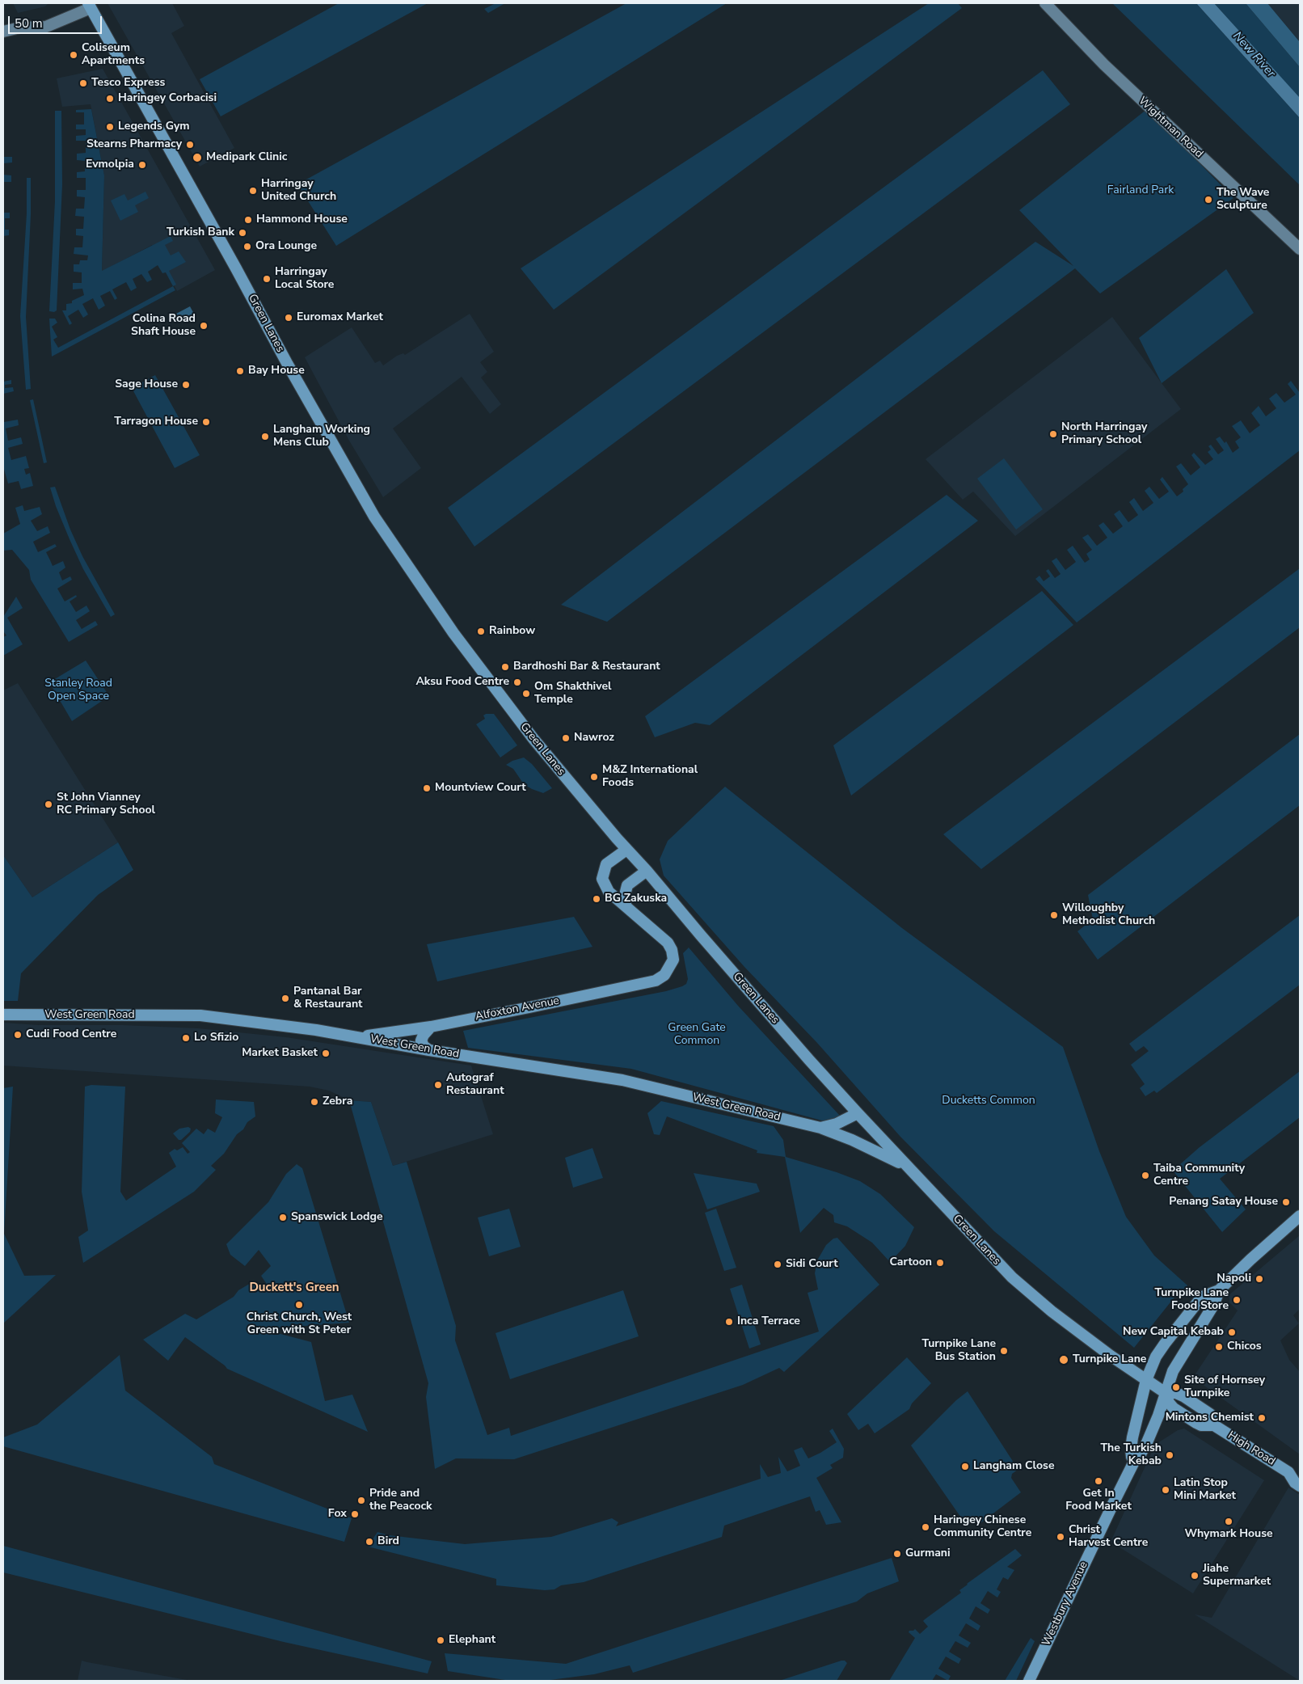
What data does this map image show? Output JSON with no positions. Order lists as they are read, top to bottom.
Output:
{
  "streets": {
    "main road": [
      "Wightman Road",
      "Green Lanes",
      "Alfoxton Avenue",
      "West Green Road",
      "High Road",
      "Westbury Avenue"
    ]
  },
  "crossings": [
    ["Green Lanes", "West Green Road"],
    ["Green Lanes", "High Road"],
    ["Alfoxton Avenue", "West Green Road"],
    ["High Road", "Westbury Avenue"]
  ],
  "districts": ["Duckett's Green"],
  "water": ["New River"],
  "parks": [
    "Fairland Park",
    "Stanley Road Open Space",
    "Green Gate Common",
    "Ducketts Common"
  ],
  "places": [
    "Coliseum Apartments",
    "Tesco Express",
    "Haringey Corbacisi",
    "Legends Gym",
    "Stearns Pharmacy",
    "Medipark Clinic",
    "Evmolpia",
    "Harringay United Church",
    "The Wave Sculpture",
    "Hammond House",
    "Turkish Bank",
    "Ora Lounge",
    "Harringay Local Store",
    "Euromax Market",
    "Colina Road Shaft House",
    "Bay House",
    "Sage House",
    "Tarragon House",
    "North Harringay Primary School",
    "Langham Working Mens Club",
    "Rainbow",
    "Bardhoshi Bar & Restaurant",
    "Aksu Food Centre",
    "Om Shakthivel Temple",
    "Nawroz",
    "M&Z International Foods",
    "Mountview Court",
    "St John Vianney RC Primary School",
    "BG Zakuska",
    "Willoughby Methodist Church",
    "Pantanal Bar & Restaurant",
    "Cudi Food Centre",
    "Lo Sfizio",
    "Market Basket",
    "Autograf Restaurant",
    "Zebra",
    "Taiba Community Centre",
    "Penang Satay House",
    "Spanswick Lodge",
    "Cartoon",
    "Sidi Court",
    "Napoli",
    "Turnpike Lane Food Store",
    "Christ Church, West Green with St Peter",
    "Inca Terrace",
    "New Capital Kebab",
    "Chicos",
    "Turnpike Lane Bus Station",
    "Turnpike Lane",
    "Site of Hornsey Turnpike",
    "Mintons Chemist",
    "The Turkish Kebab",
    "Langham Close",
    "Get In Food Market",
    "Latin Stop Mini Market",
    "Pride and the Peacock",
    "Fox",
    "Whymark House",
    "Haringey Chinese Community Centre",
    "Christ Harvest Centre",
    "Bird",
    "Gurmani",
    "Jiahe Supermarket",
    "Elephant"
  ],
  "scale_bar": "50 m"
}
